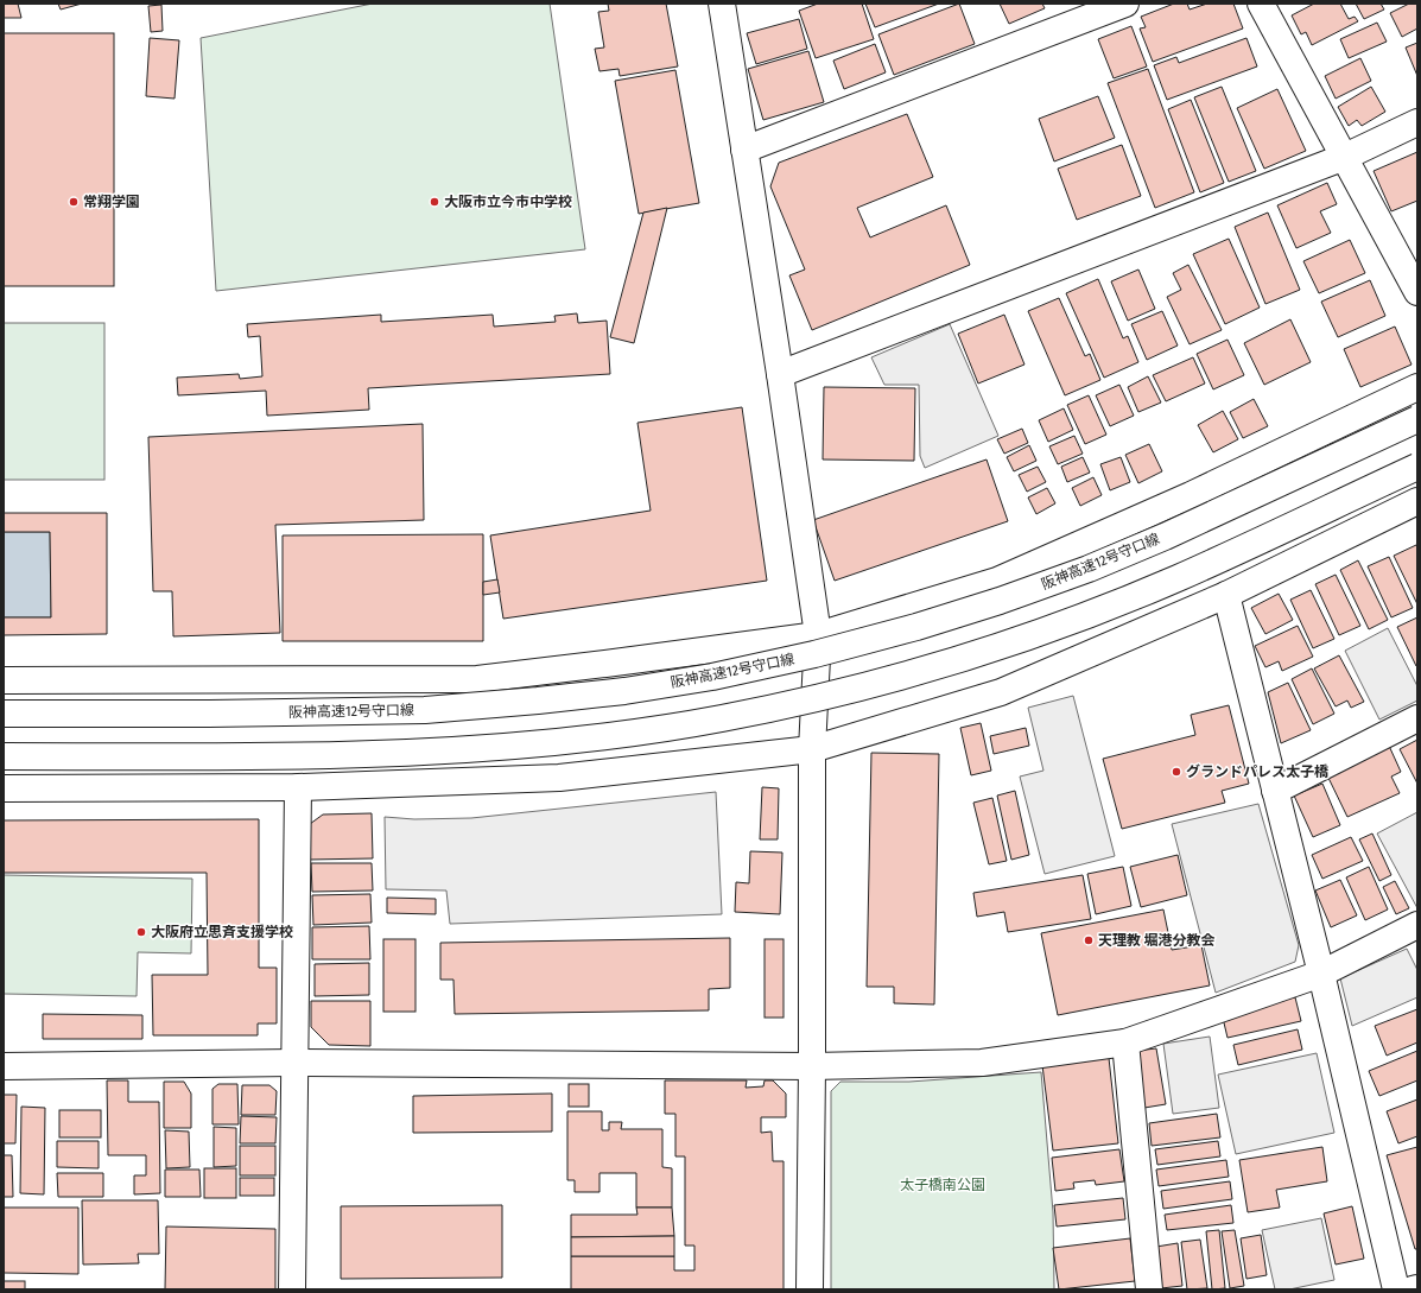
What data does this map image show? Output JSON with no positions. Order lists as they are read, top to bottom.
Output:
{
  "streets": {
    "main road": ["阪神高速12号守口線"]
  },
  "parks": ["太子橋南公園"],
  "places": [
    "常翔学園",
    "大阪市立今市中学校",
    "グランドパレス太子橋",
    "大阪府立思斉支援学校",
    "天理教 堀港分教会"
  ]
}
